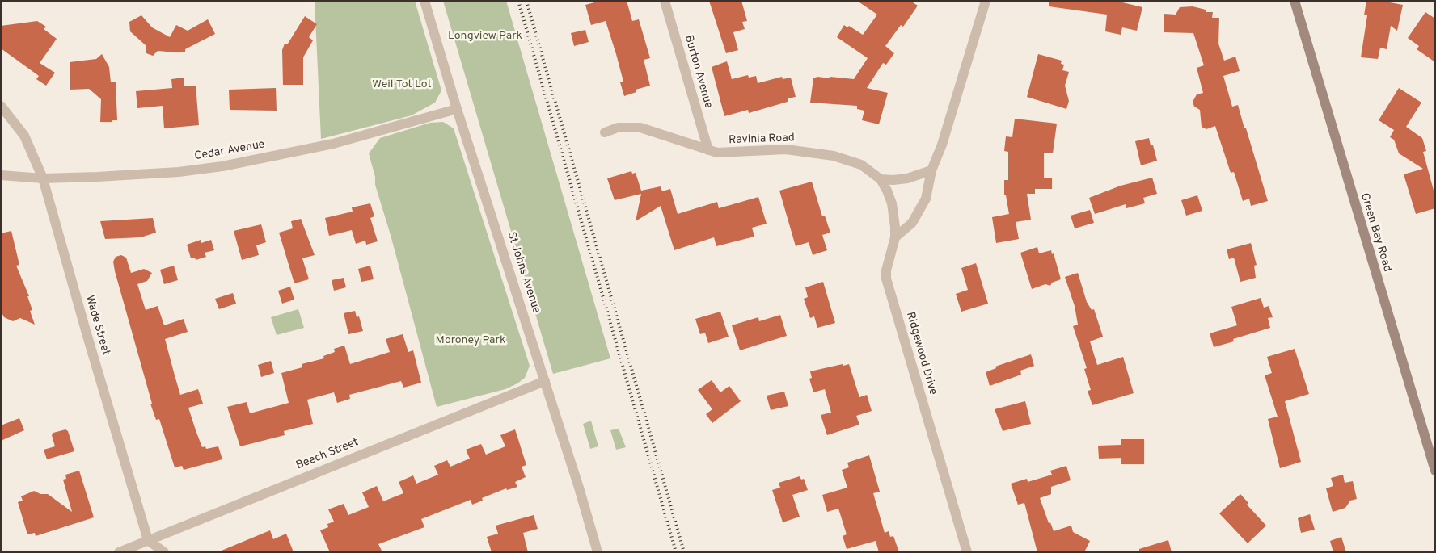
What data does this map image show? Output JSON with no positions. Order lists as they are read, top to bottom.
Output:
{
  "streets": {
    "main road": ["Green Bay Road"],
    "street": [
      "Burton Avenue",
      "Ravinia Road",
      "Cedar Avenue",
      "St Johns Avenue",
      "Wade Street",
      "Ridgewood Drive",
      "Beech Street"
    ]
  },
  "crossings": [
    ["Burton Avenue", "Ravinia Road"],
    ["Ravinia Road", "Ridgewood Drive"],
    ["Cedar Avenue", "St Johns Avenue"],
    ["Cedar Avenue", "Wade Street"],
    ["St Johns Avenue", "Beech Street"],
    ["Wade Street", "Beech Street"]
  ],
  "parks": ["Longview Park", "Weil Tot Lot", "Moroney Park"]
}
